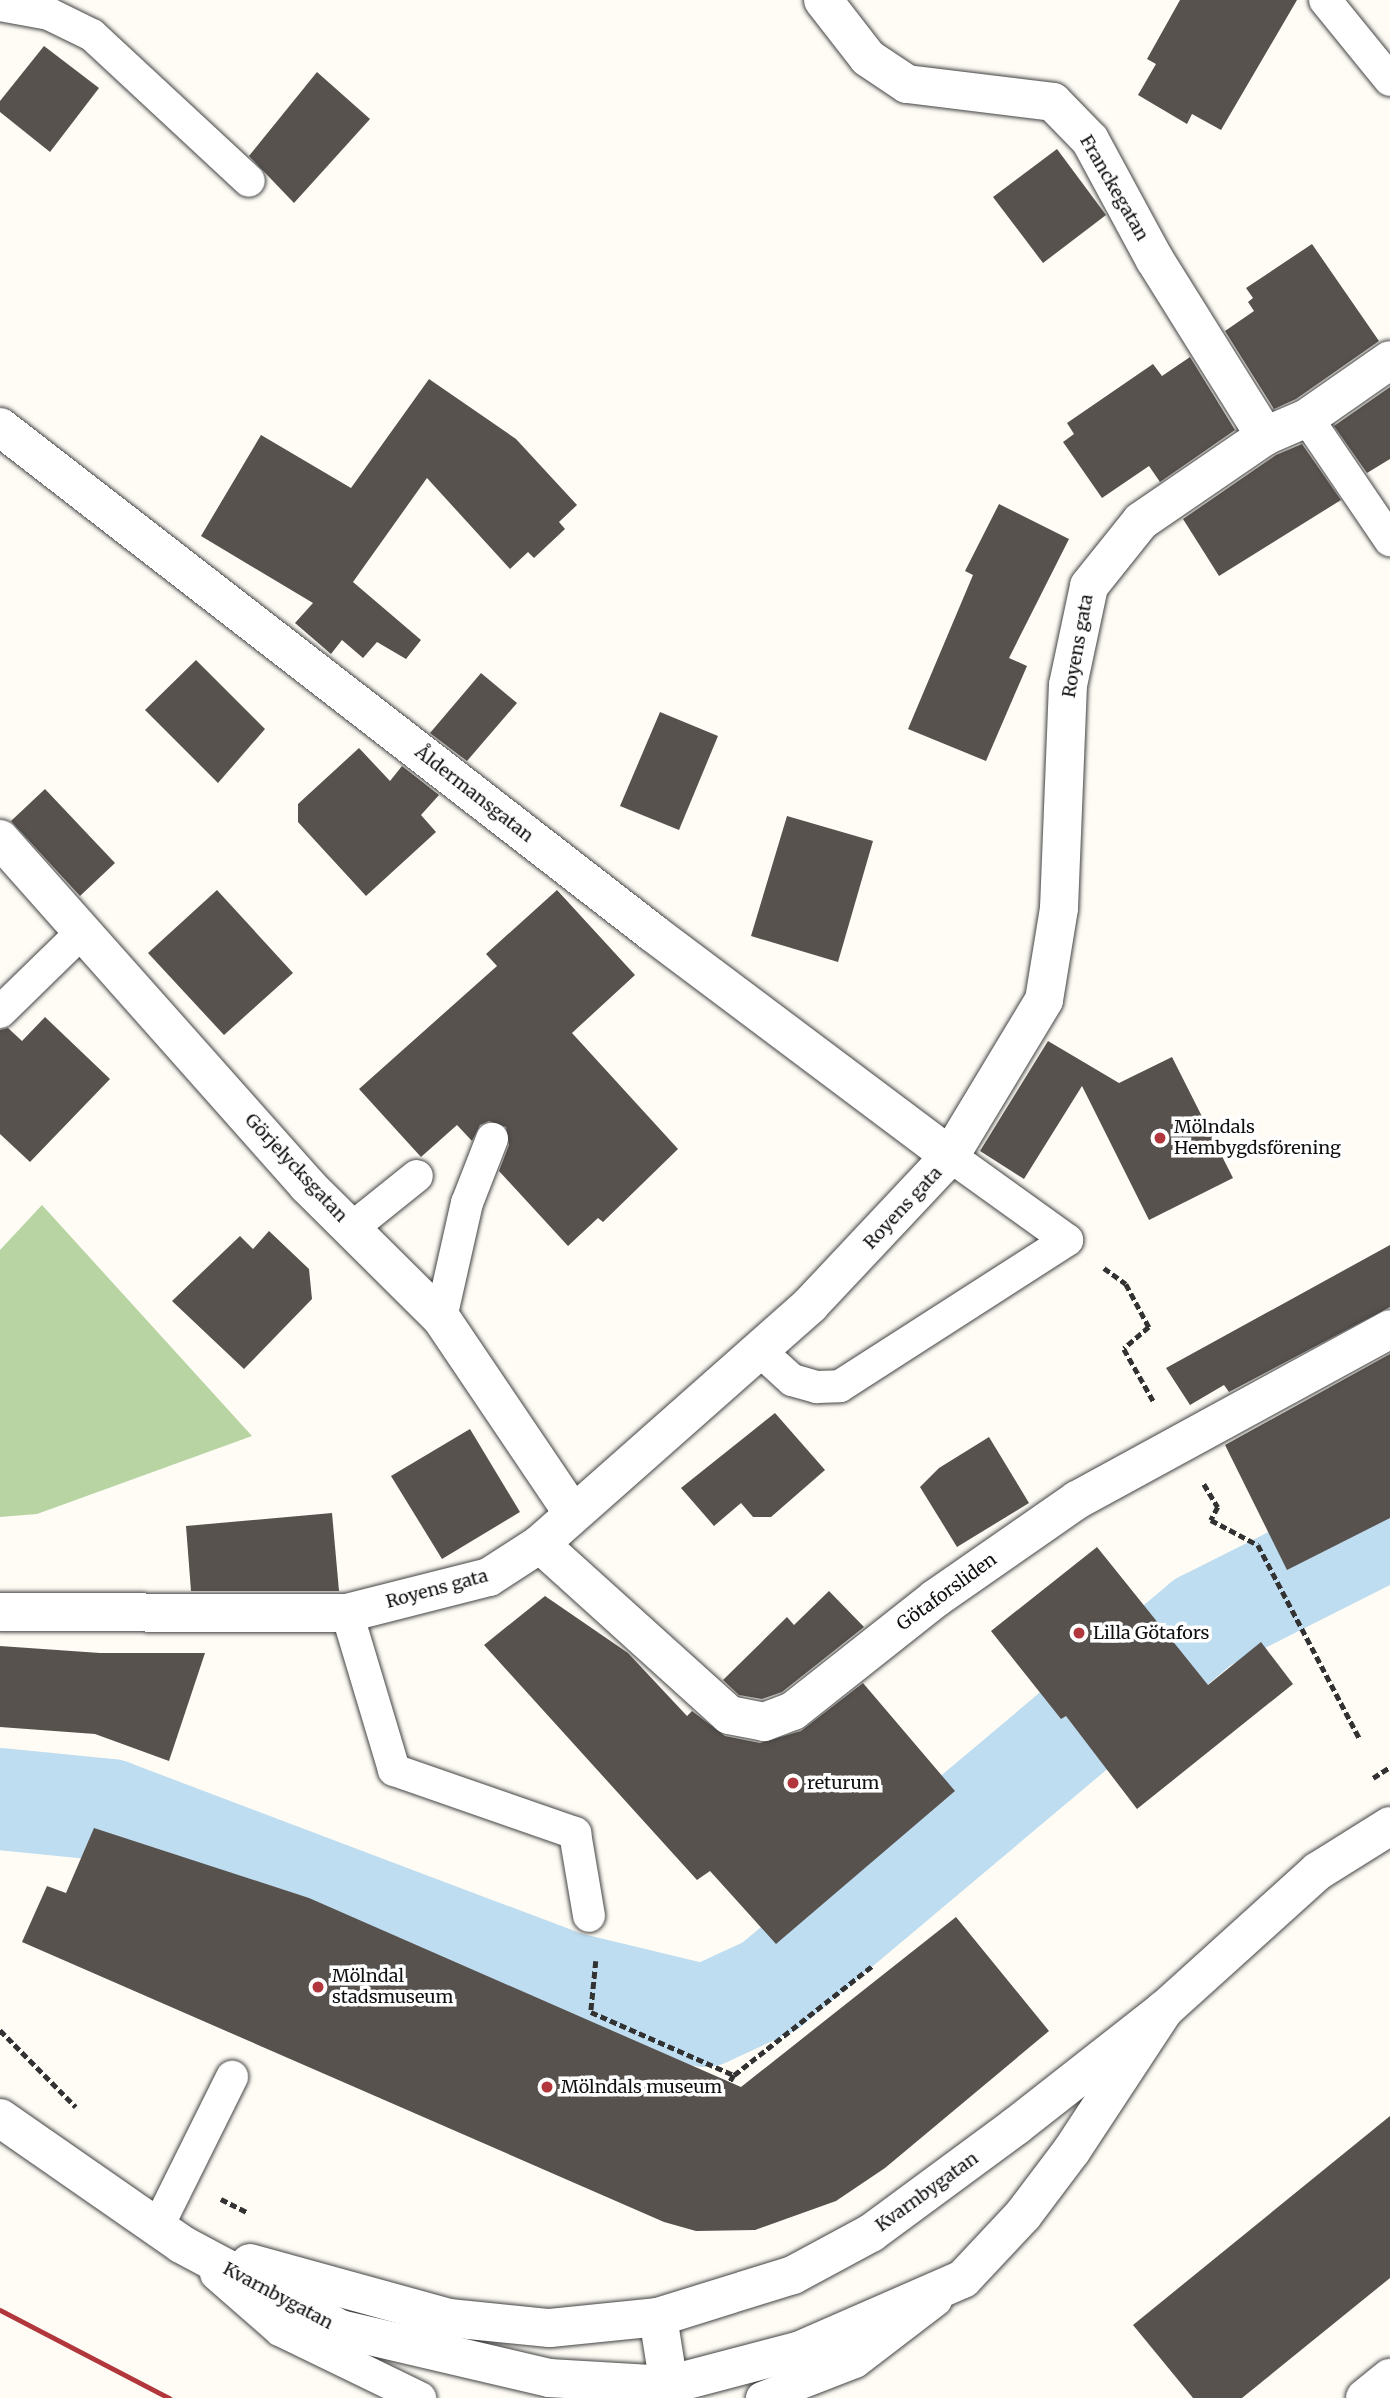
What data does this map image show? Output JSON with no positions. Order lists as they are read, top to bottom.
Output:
{
  "streets": {
    "street": [
      "Franckegatan",
      "Royens gata",
      "Åldermansgatan",
      "Görjelycksgatan",
      "Götaforsliden",
      "Kvarnbygatan"
    ]
  },
  "crossings": [
    ["Franckegatan", "Royens gata"],
    ["Royens gata", "Åldermansgatan"],
    ["Royens gata", "Görjelycksgatan"],
    ["Royens gata", "Götaforsliden"]
  ],
  "places": [
    "Mölndals Hembygdsförening",
    "Lilla Götafors",
    "returum",
    "Mölndal stadsmuseum",
    "Mölndals museum"
  ]
}
